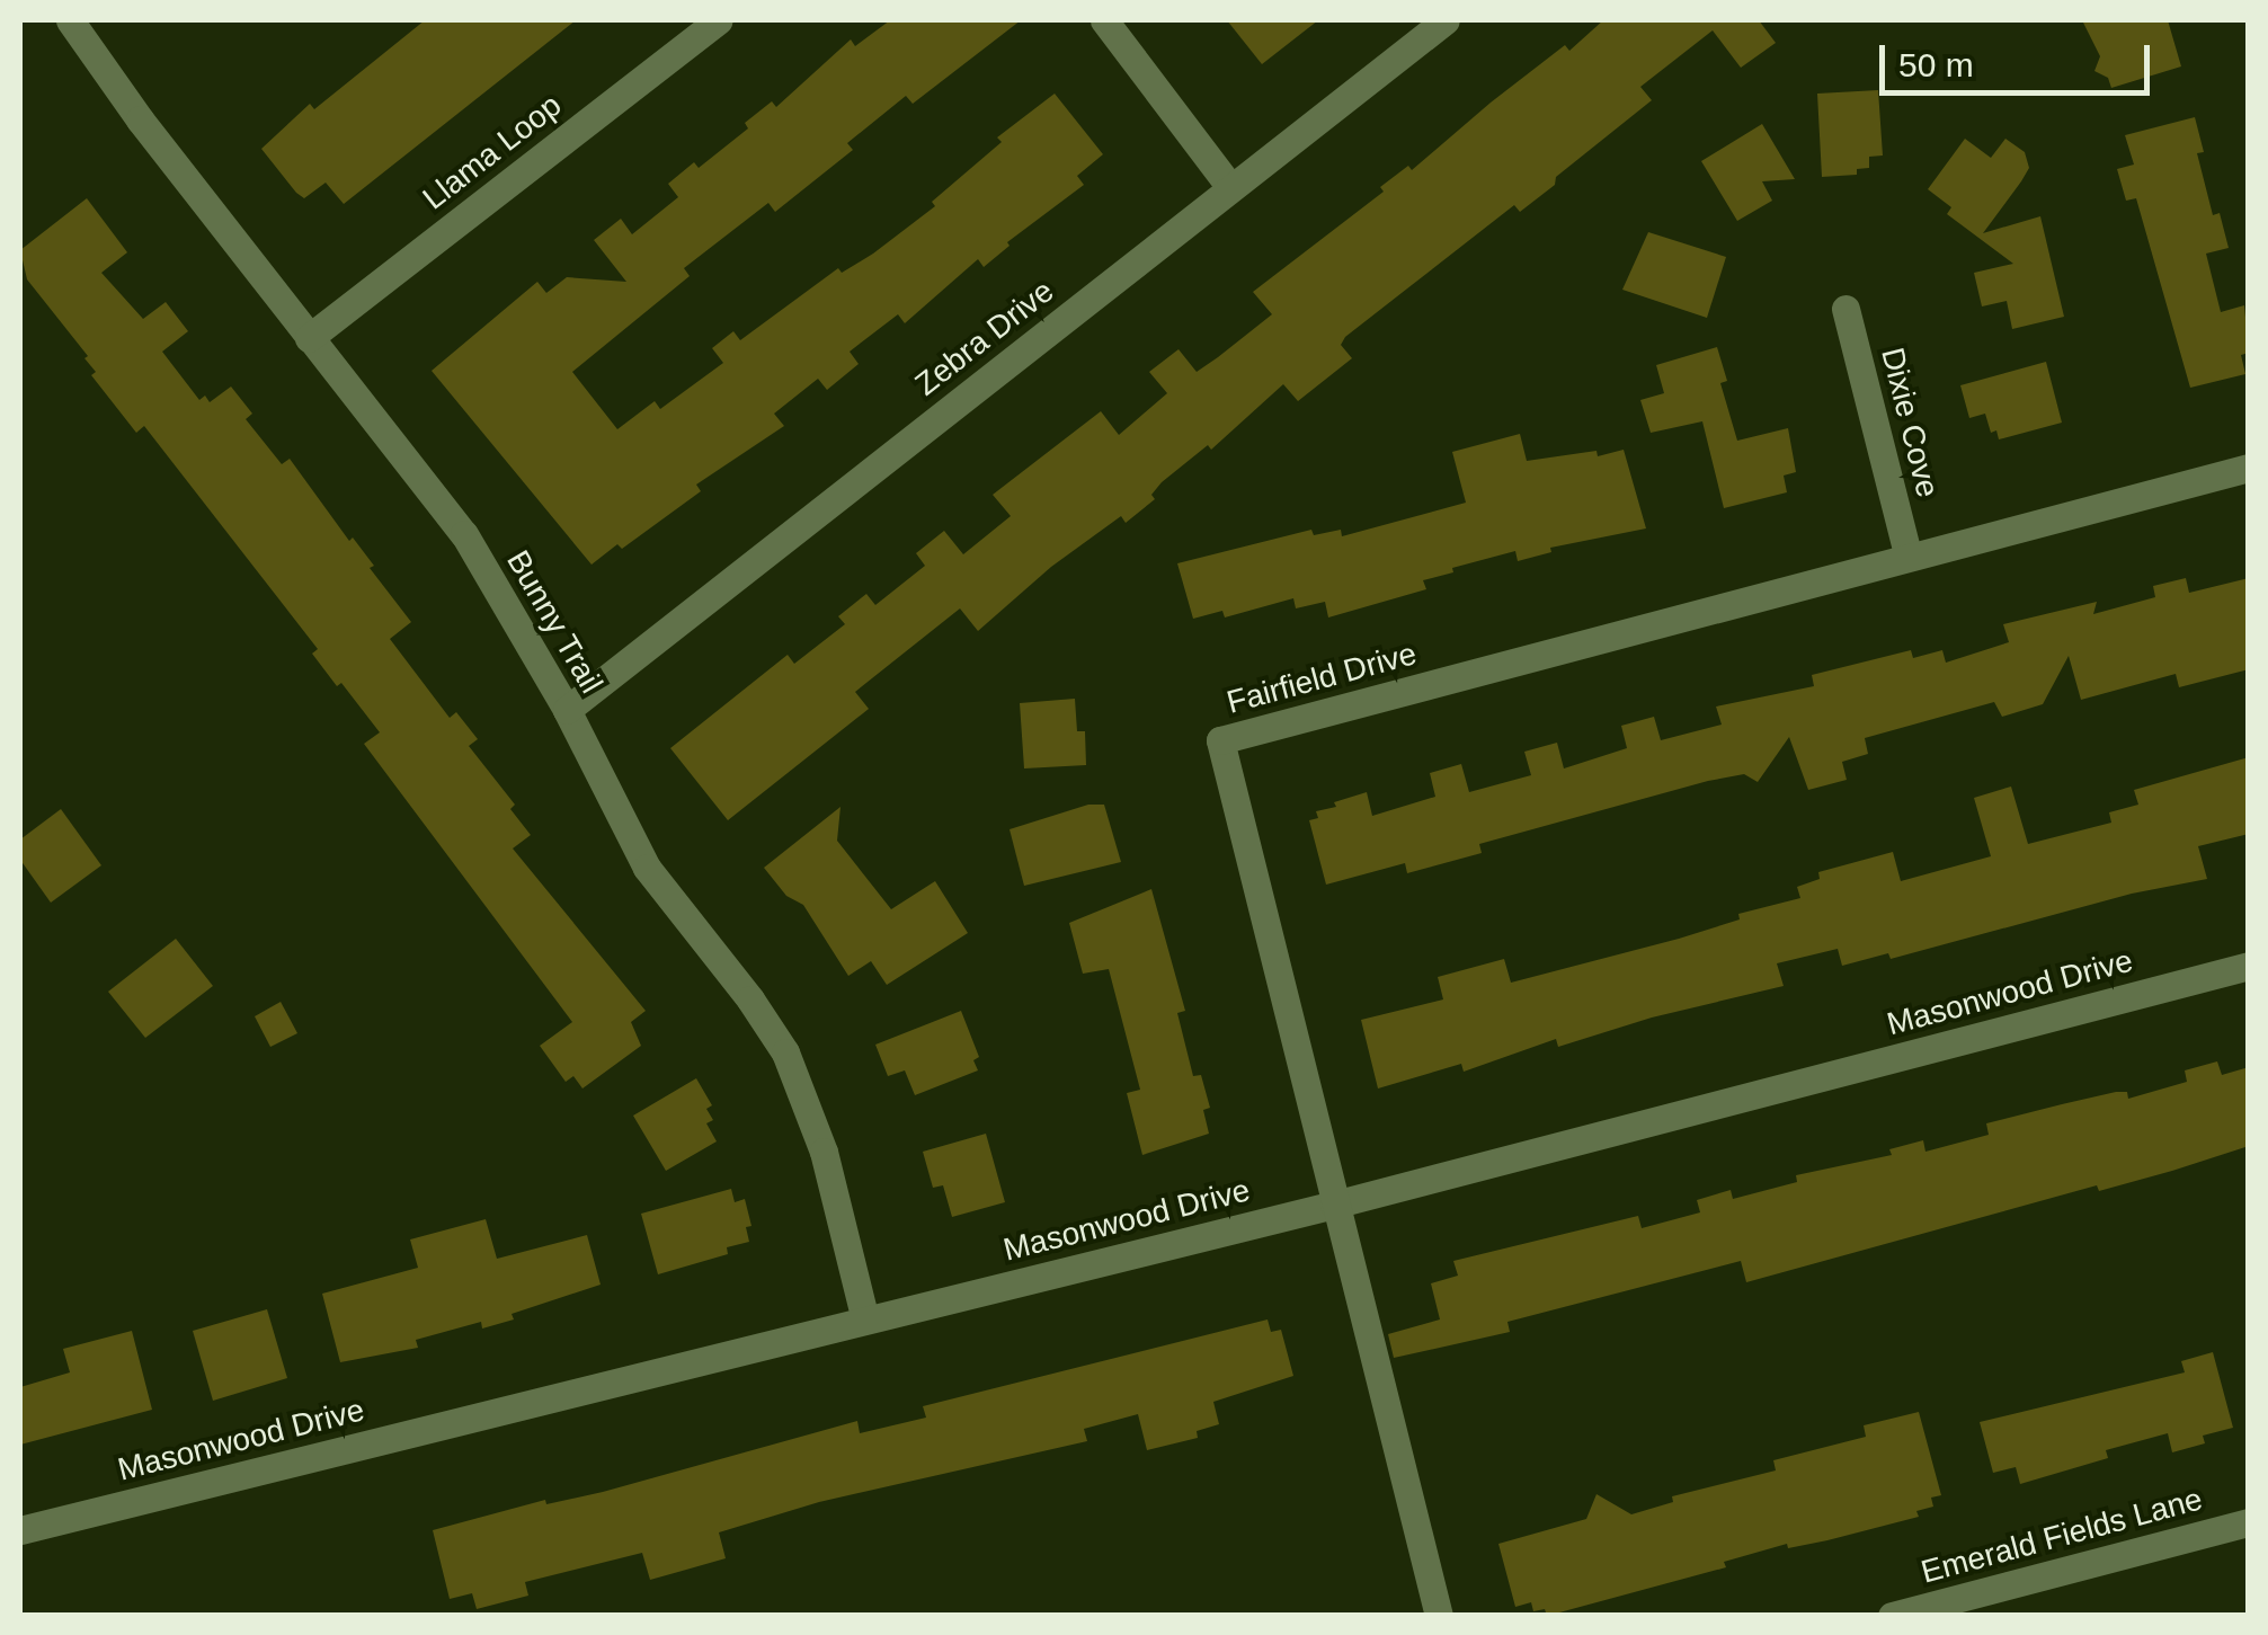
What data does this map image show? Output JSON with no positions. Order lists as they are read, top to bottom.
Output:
{
  "streets": {
    "street": [
      "Llama Loop",
      "Zebra Drive",
      "Dixie Cove",
      "Bunny Trail",
      "Fairfield Drive",
      "Masonwood Drive",
      "Emerald Fields Lane"
    ]
  },
  "crossings": [
    ["Llama Loop", "Bunny Trail"],
    ["Zebra Drive", "Bunny Trail"],
    ["Dixie Cove", "Fairfield Drive"],
    ["Bunny Trail", "Masonwood Drive"],
    ["Fairfield Drive", "Masonwood Drive"]
  ],
  "scale_bar": "50 m"
}
